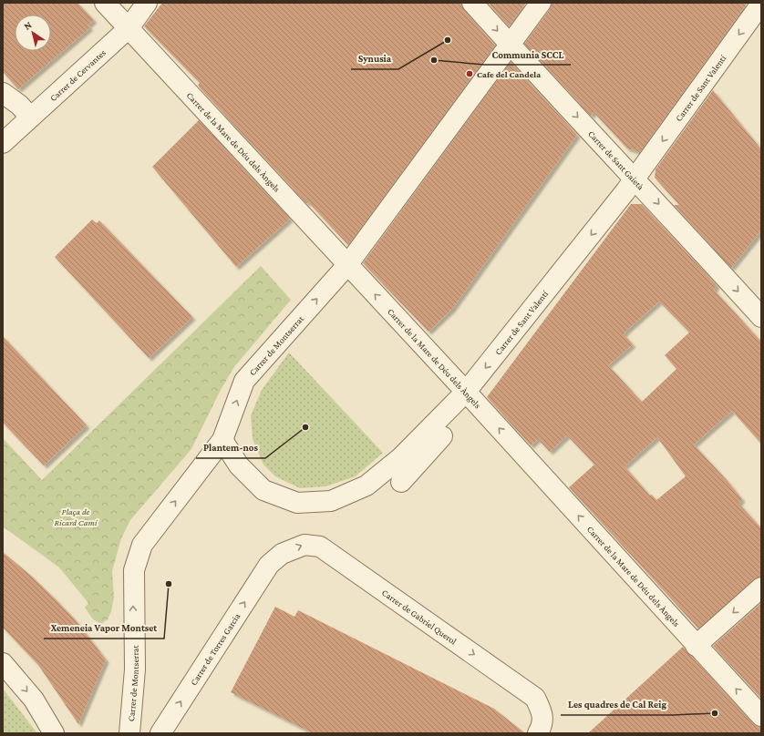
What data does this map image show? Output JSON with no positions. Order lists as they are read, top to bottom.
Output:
{
  "streets": {
    "street": [
      "Carrer de Cervantes",
      "Carrer de Sant Valentí",
      "Carrer de la Mare de Déu dels Àngels",
      "Carrer de Sant Gaietà",
      "Carrer de Montserrat",
      "Carrer de Gabriel Querol",
      "Carrer de Torres Garcia"
    ]
  },
  "crossings": [
    ["Carrer de Cervantes", "Carrer de la Mare de Déu dels Àngels"],
    ["Carrer de Sant Valentí", "Carrer de la Mare de Déu dels Àngels"],
    ["Carrer de Sant Valentí", "Carrer de Sant Gaietà"],
    ["Carrer de Sant Valentí", "Carrer de Montserrat"],
    ["Carrer de la Mare de Déu dels Àngels", "Carrer de Montserrat"],
    ["Carrer de Sant Gaietà", "Carrer de Montserrat"],
    ["Carrer de Gabriel Querol", "Carrer de Torres Garcia"]
  ],
  "one_way": [
    "Carrer de Sant Valentí",
    "Carrer de la Mare de Déu dels Àngels",
    "Carrer de Sant Gaietà",
    "Carrer de Montserrat",
    "Carrer de Gabriel Querol",
    "Carrer de Torres Garcia"
  ],
  "parks": ["Plaça de Ricard Camí"],
  "places": [
    "Synusia",
    "Communia SCCL",
    "Cafe del Candela",
    "Plantem-nos",
    "Xemeneia Vapor Montset",
    "Les quadres de Cal Reig"
  ],
  "north": "top left"
}
